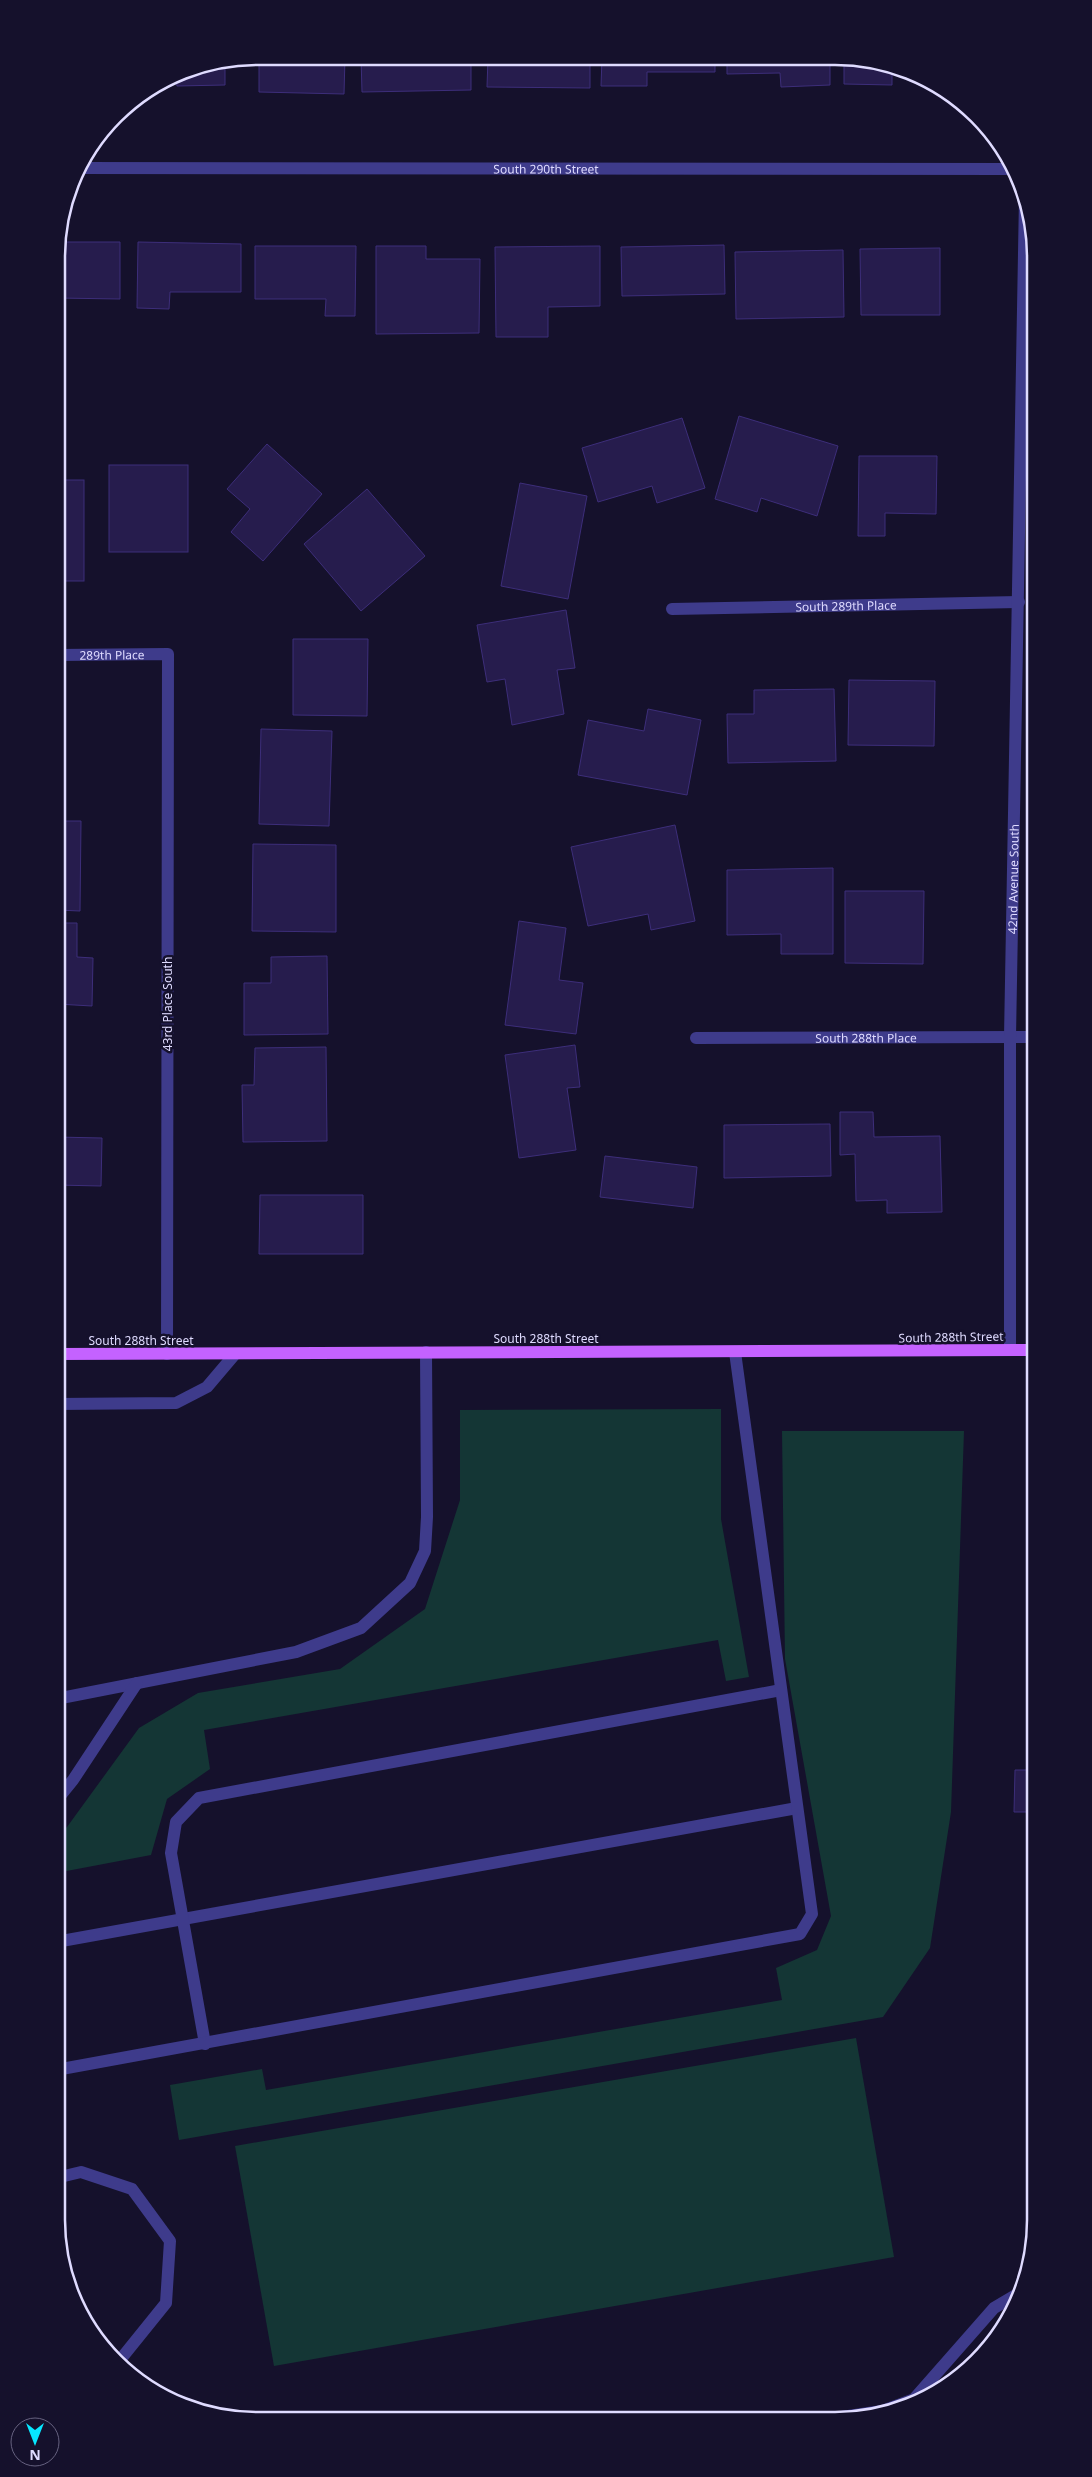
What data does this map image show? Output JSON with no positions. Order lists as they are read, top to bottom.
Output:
{
  "streets": {
    "main road": ["South 288th Street"],
    "street": [
      "South 290th Street",
      "South 289th Place",
      "289th Place",
      "42nd Avenue South",
      "43rd Place South",
      "South 288th Place"
    ]
  },
  "crossings": [
    ["South 289th Place", "42nd Avenue South"],
    ["289th Place", "43rd Place South"],
    ["42nd Avenue South", "South 288th Place"],
    ["42nd Avenue South", "South 288th Street"],
    ["43rd Place South", "South 288th Street"]
  ],
  "north": "bottom"
}
